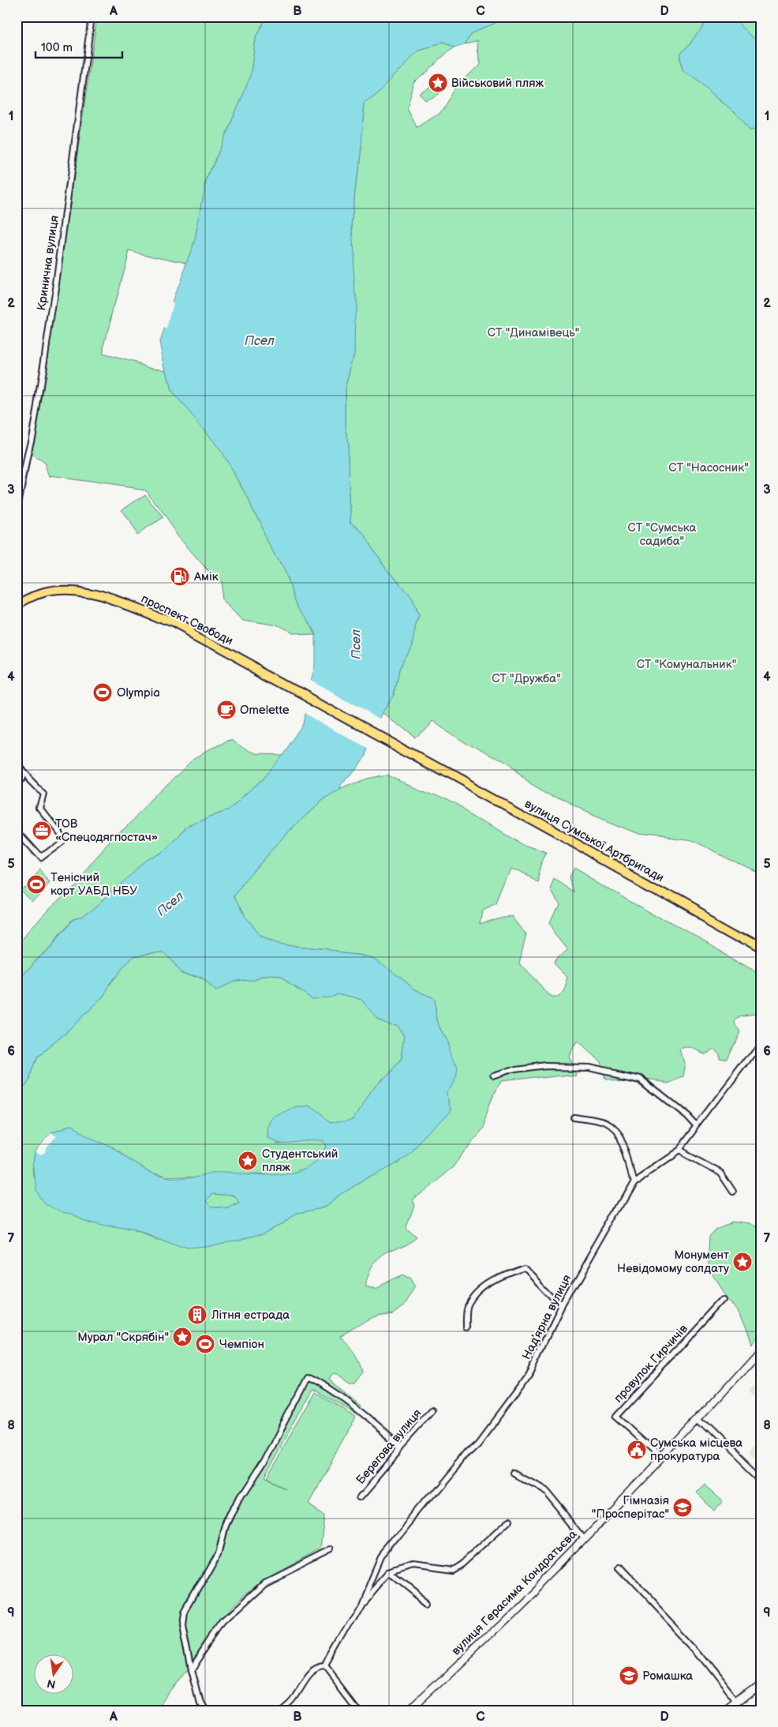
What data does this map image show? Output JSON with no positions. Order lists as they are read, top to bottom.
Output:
{
  "streets": {
    "main road": ["проспект Свободи", "вулиця Сумської Артбригади"],
    "street": [
      "Кринична вулиця",
      "Надʼярна вулиця",
      "провулок Гирчичів",
      "Берегова вулиця",
      "вулиця Герасима Кондратьєва"
    ]
  },
  "crossings": [
    ["проспект Свободи", "вулиця Сумської Артбригади"],
    ["провулок Гирчичів", "вулиця Герасима Кондратьєва"]
  ],
  "water": ["Псел"],
  "parks": [
    "СТ \"Динамівець\"",
    "СТ \"Насосник\"",
    "СТ \"Сумська садиба\"",
    "СТ \"Комунальник\"",
    "СТ \"Дружба\""
  ],
  "places": {
    "place": [
      "Військовий пляж",
      "Студентський пляж",
      "Монумент Невідомому солдату",
      "Мурал \"Скрябін\""
    ],
    "fuel station": ["Амік"],
    "sports": ["Olympia", "Тенісний корт УАБД НБУ", "Чемпіон"],
    "cafe": ["Omelette"],
    "office": ["ТОВ «Спецодягпостач»"],
    "building": ["Літня естрада"],
    "public building": ["Сумська місцева прокуратура"],
    "school or university": ["Гімназія \"Просперітас\"", "Ромашка"]
  },
  "scale_bar": "100 m",
  "north": "bottom",
  "grid": {
    "columns": [
      "A",
      "B",
      "C",
      "D"
    ],
    "rows": [
      "1",
      "2",
      "3",
      "4",
      "5",
      "6",
      "7",
      "8",
      "9"
    ]
  }
}
